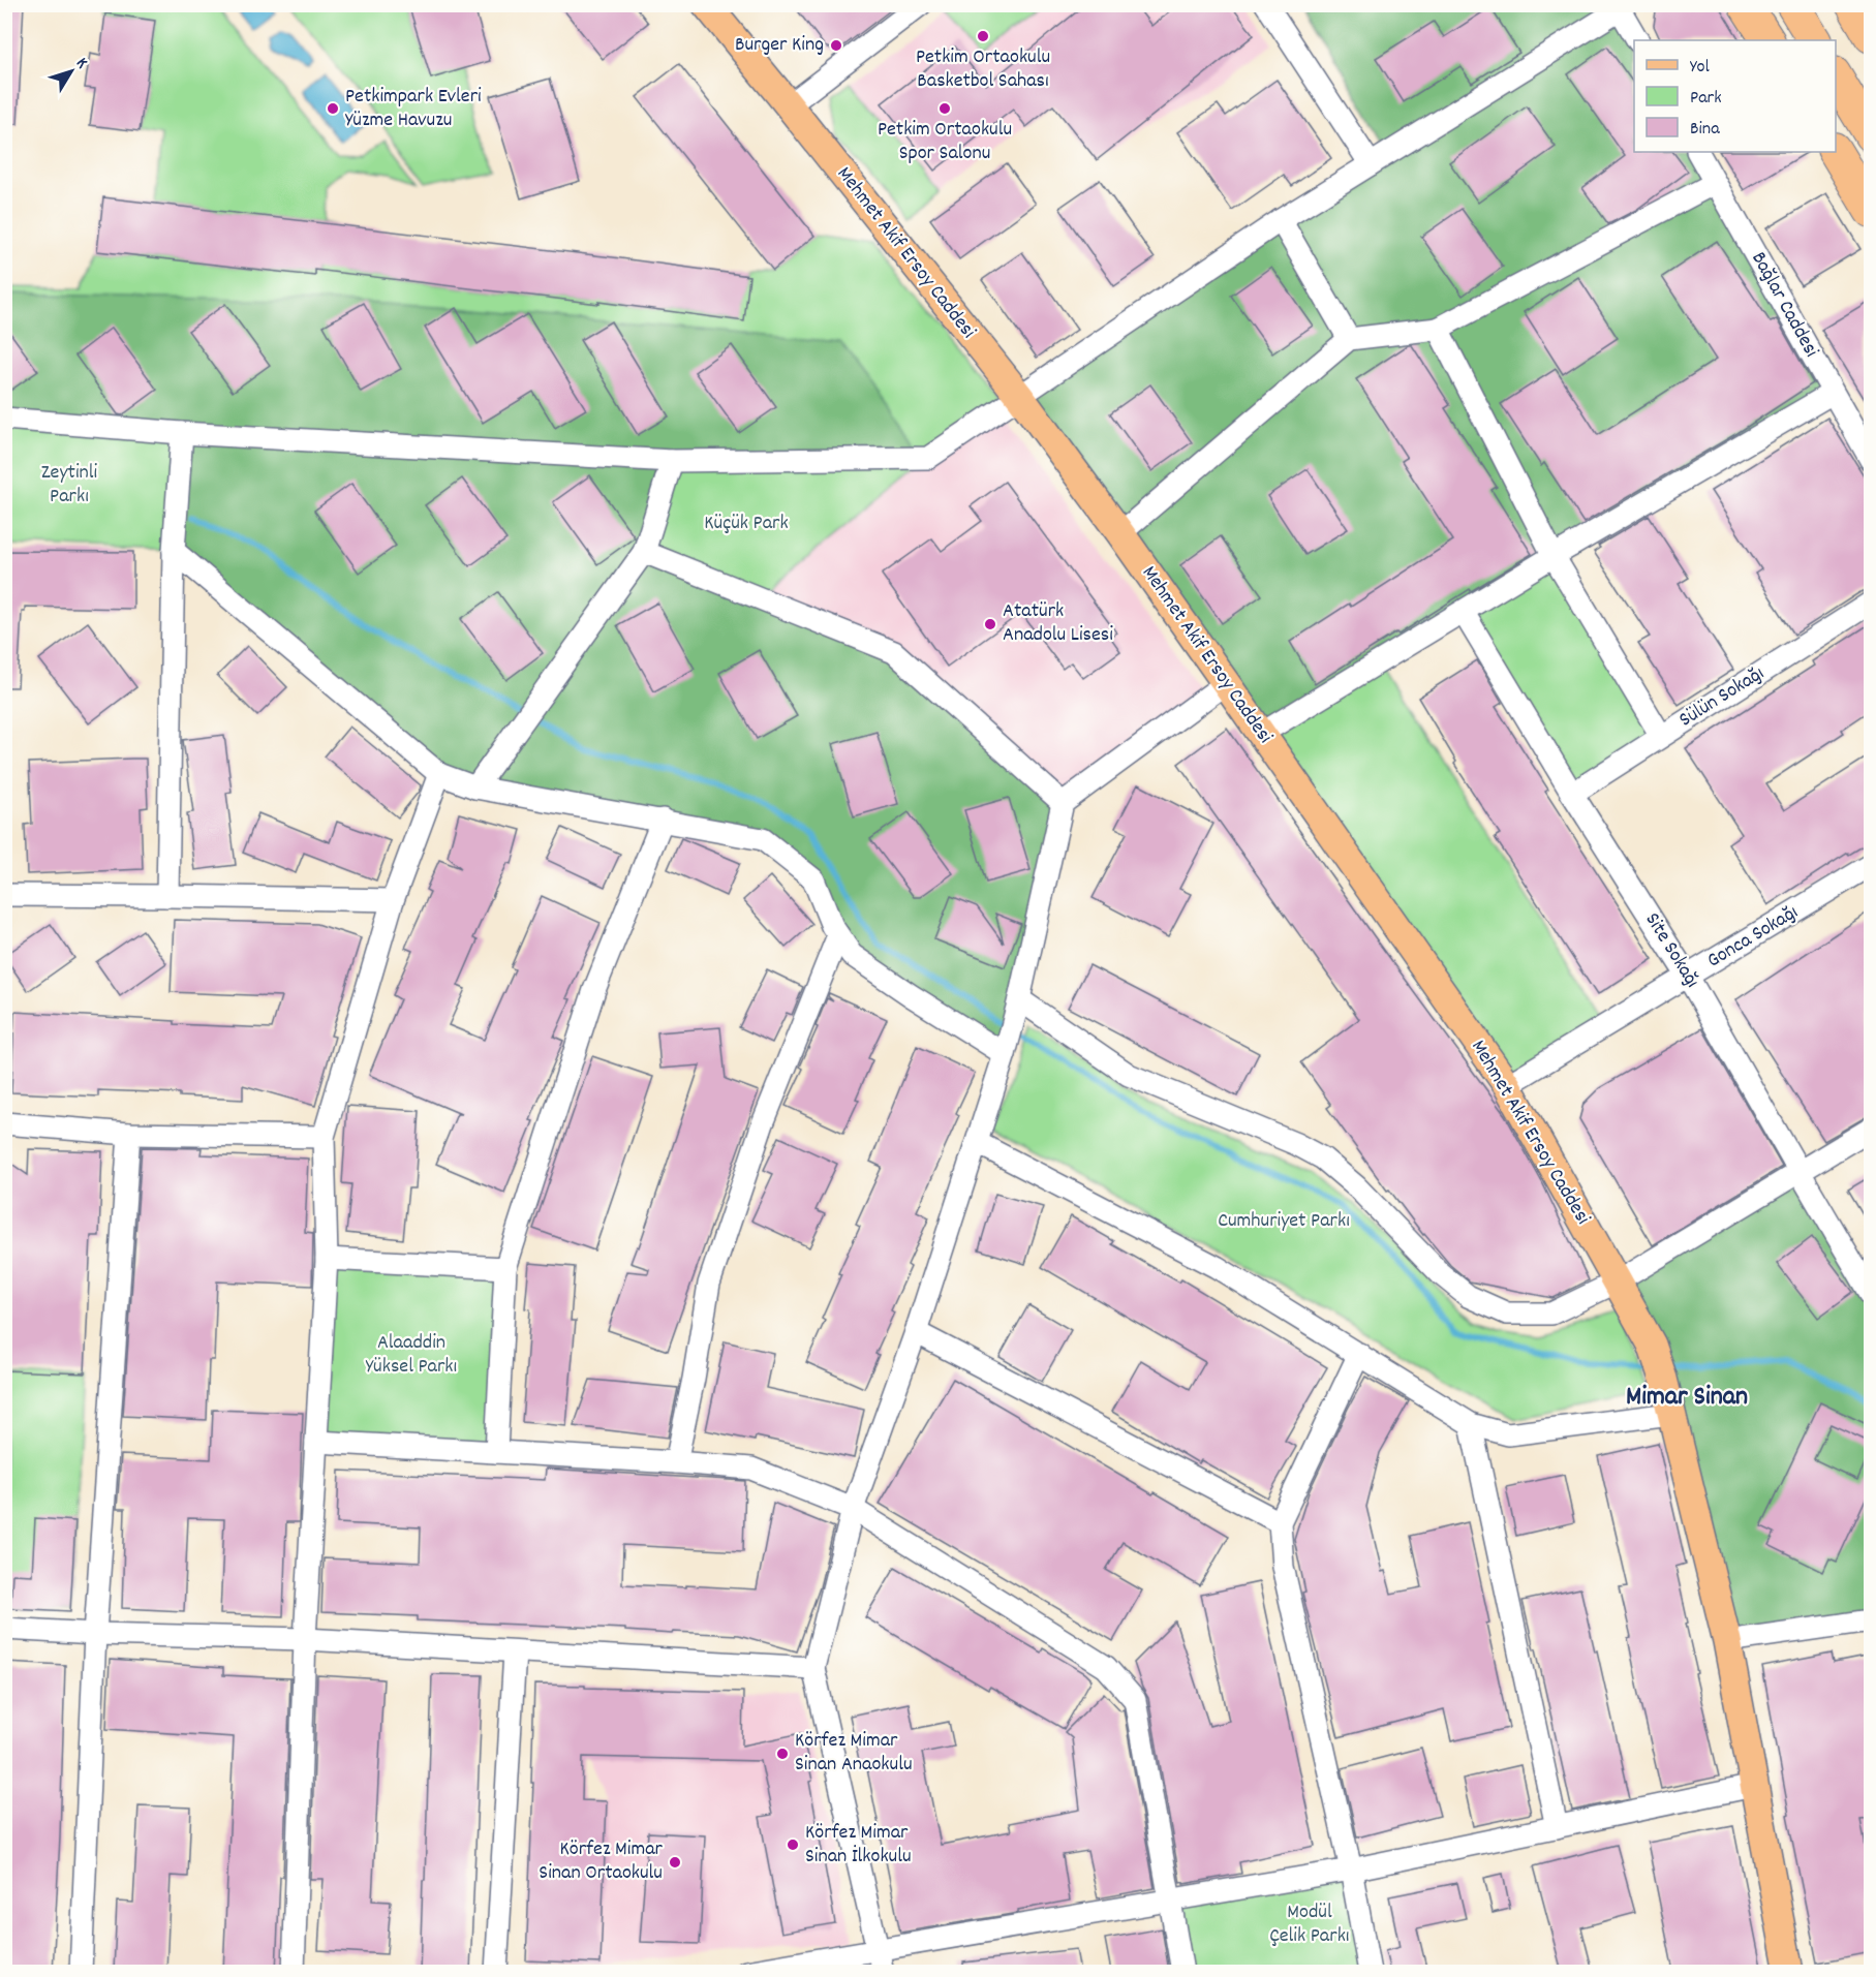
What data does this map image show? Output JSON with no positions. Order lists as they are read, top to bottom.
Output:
{
  "streets": {
    "main road": ["Mehmet Akif Ersoy Caddesi"],
    "street": [
      "Bağlar Caddesi",
      "Sülün Sokağı",
      "Gonca Sokağı",
      "Site Sokağı"
    ]
  },
  "crossings": [
    ["Mehmet Akif Ersoy Caddesi", "Gonca Sokağı"],
    ["Sülün Sokağı", "Site Sokağı"],
    ["Gonca Sokağı", "Site Sokağı"]
  ],
  "districts": ["Mimar Sinan"],
  "parks": [
    "Zeytinli Parkı",
    "Küçük Park",
    "Cumhuriyet Parkı",
    "Alaaddin Yüksel Parkı",
    "Modül Çelik Parkı"
  ],
  "places": [
    "Petkim Ortaokulu Basketbol Sahası",
    "Burger King",
    "Petkimpark Evleri Yüzme Havuzu",
    "Petkim Ortaokulu Spor Salonu",
    "Atatürk Anadolu Lisesi",
    "Körfez Mimar Sinan Anaokulu",
    "Körfez Mimar Sinan İlkokulu",
    "Körfez Mimar Sinan Ortaokulu"
  ],
  "legend": ["Yol", "Park", "Bina"],
  "north": "top right"
}
